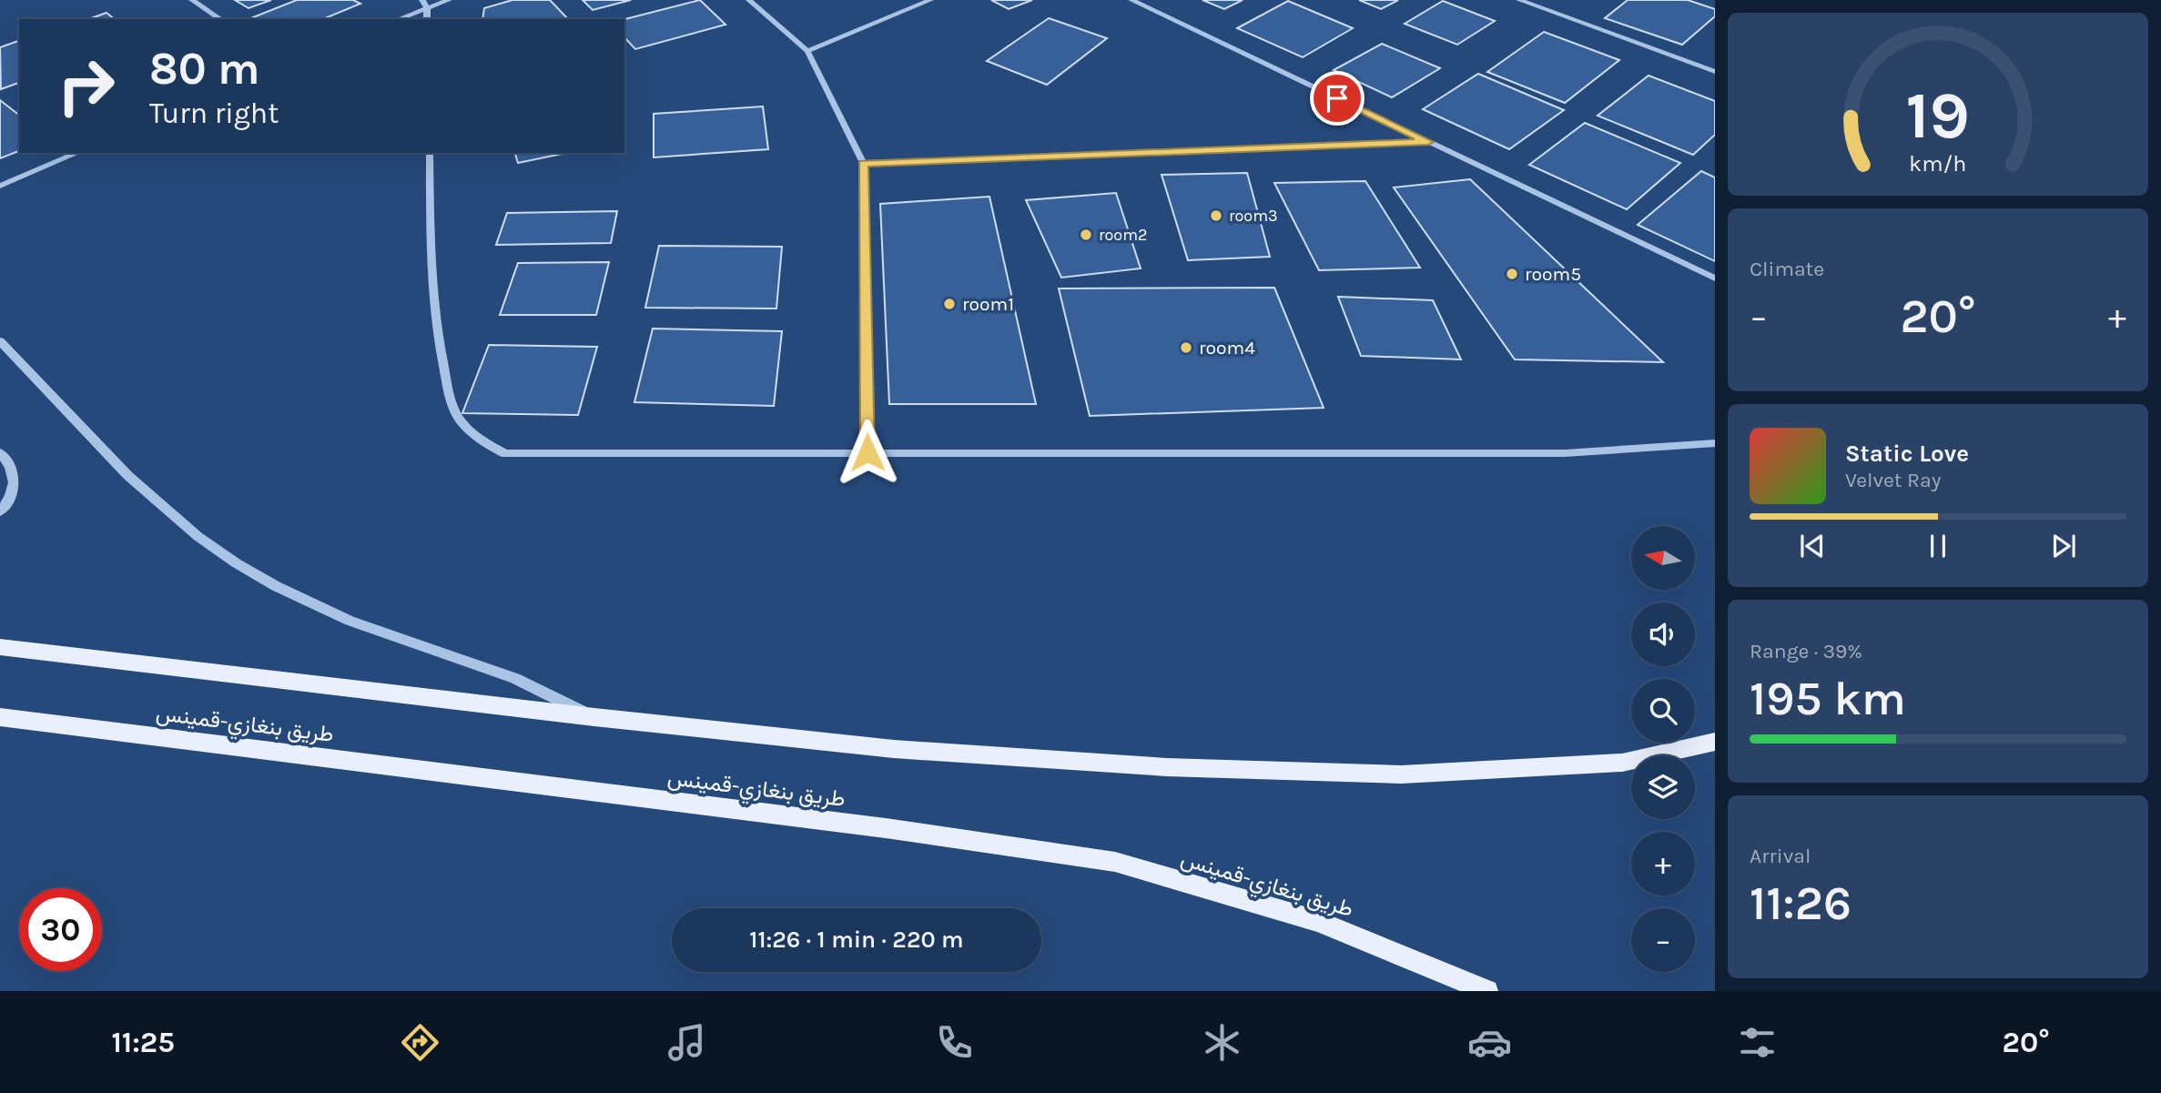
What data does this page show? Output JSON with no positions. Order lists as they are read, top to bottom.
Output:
{
  "streets": {
    "main road": ["طريق بنغازي-قمينس"]
  },
  "places": [
    "room3",
    "room2",
    "room5",
    "room1",
    "room4"
  ],
  "north": "left",
  "page": {
    "turn": ["80 m", "Turn right"],
    "tile": [
      "Climate",
      ["Range · 39%", "195 km"],
      ["Arrival", "11:26"]
    ],
    "heat": ["−", "20°", "+"],
    "song": ["Static Love", "Velvet Ray"],
    "map_buttons": ["+", "−"],
    "limit": "30",
    "trip": "11:26 · 1 min · 220 m",
    "tabs": ["11:25", "20°"],
    "gauge": ["19", "km/h"]
  }
}
